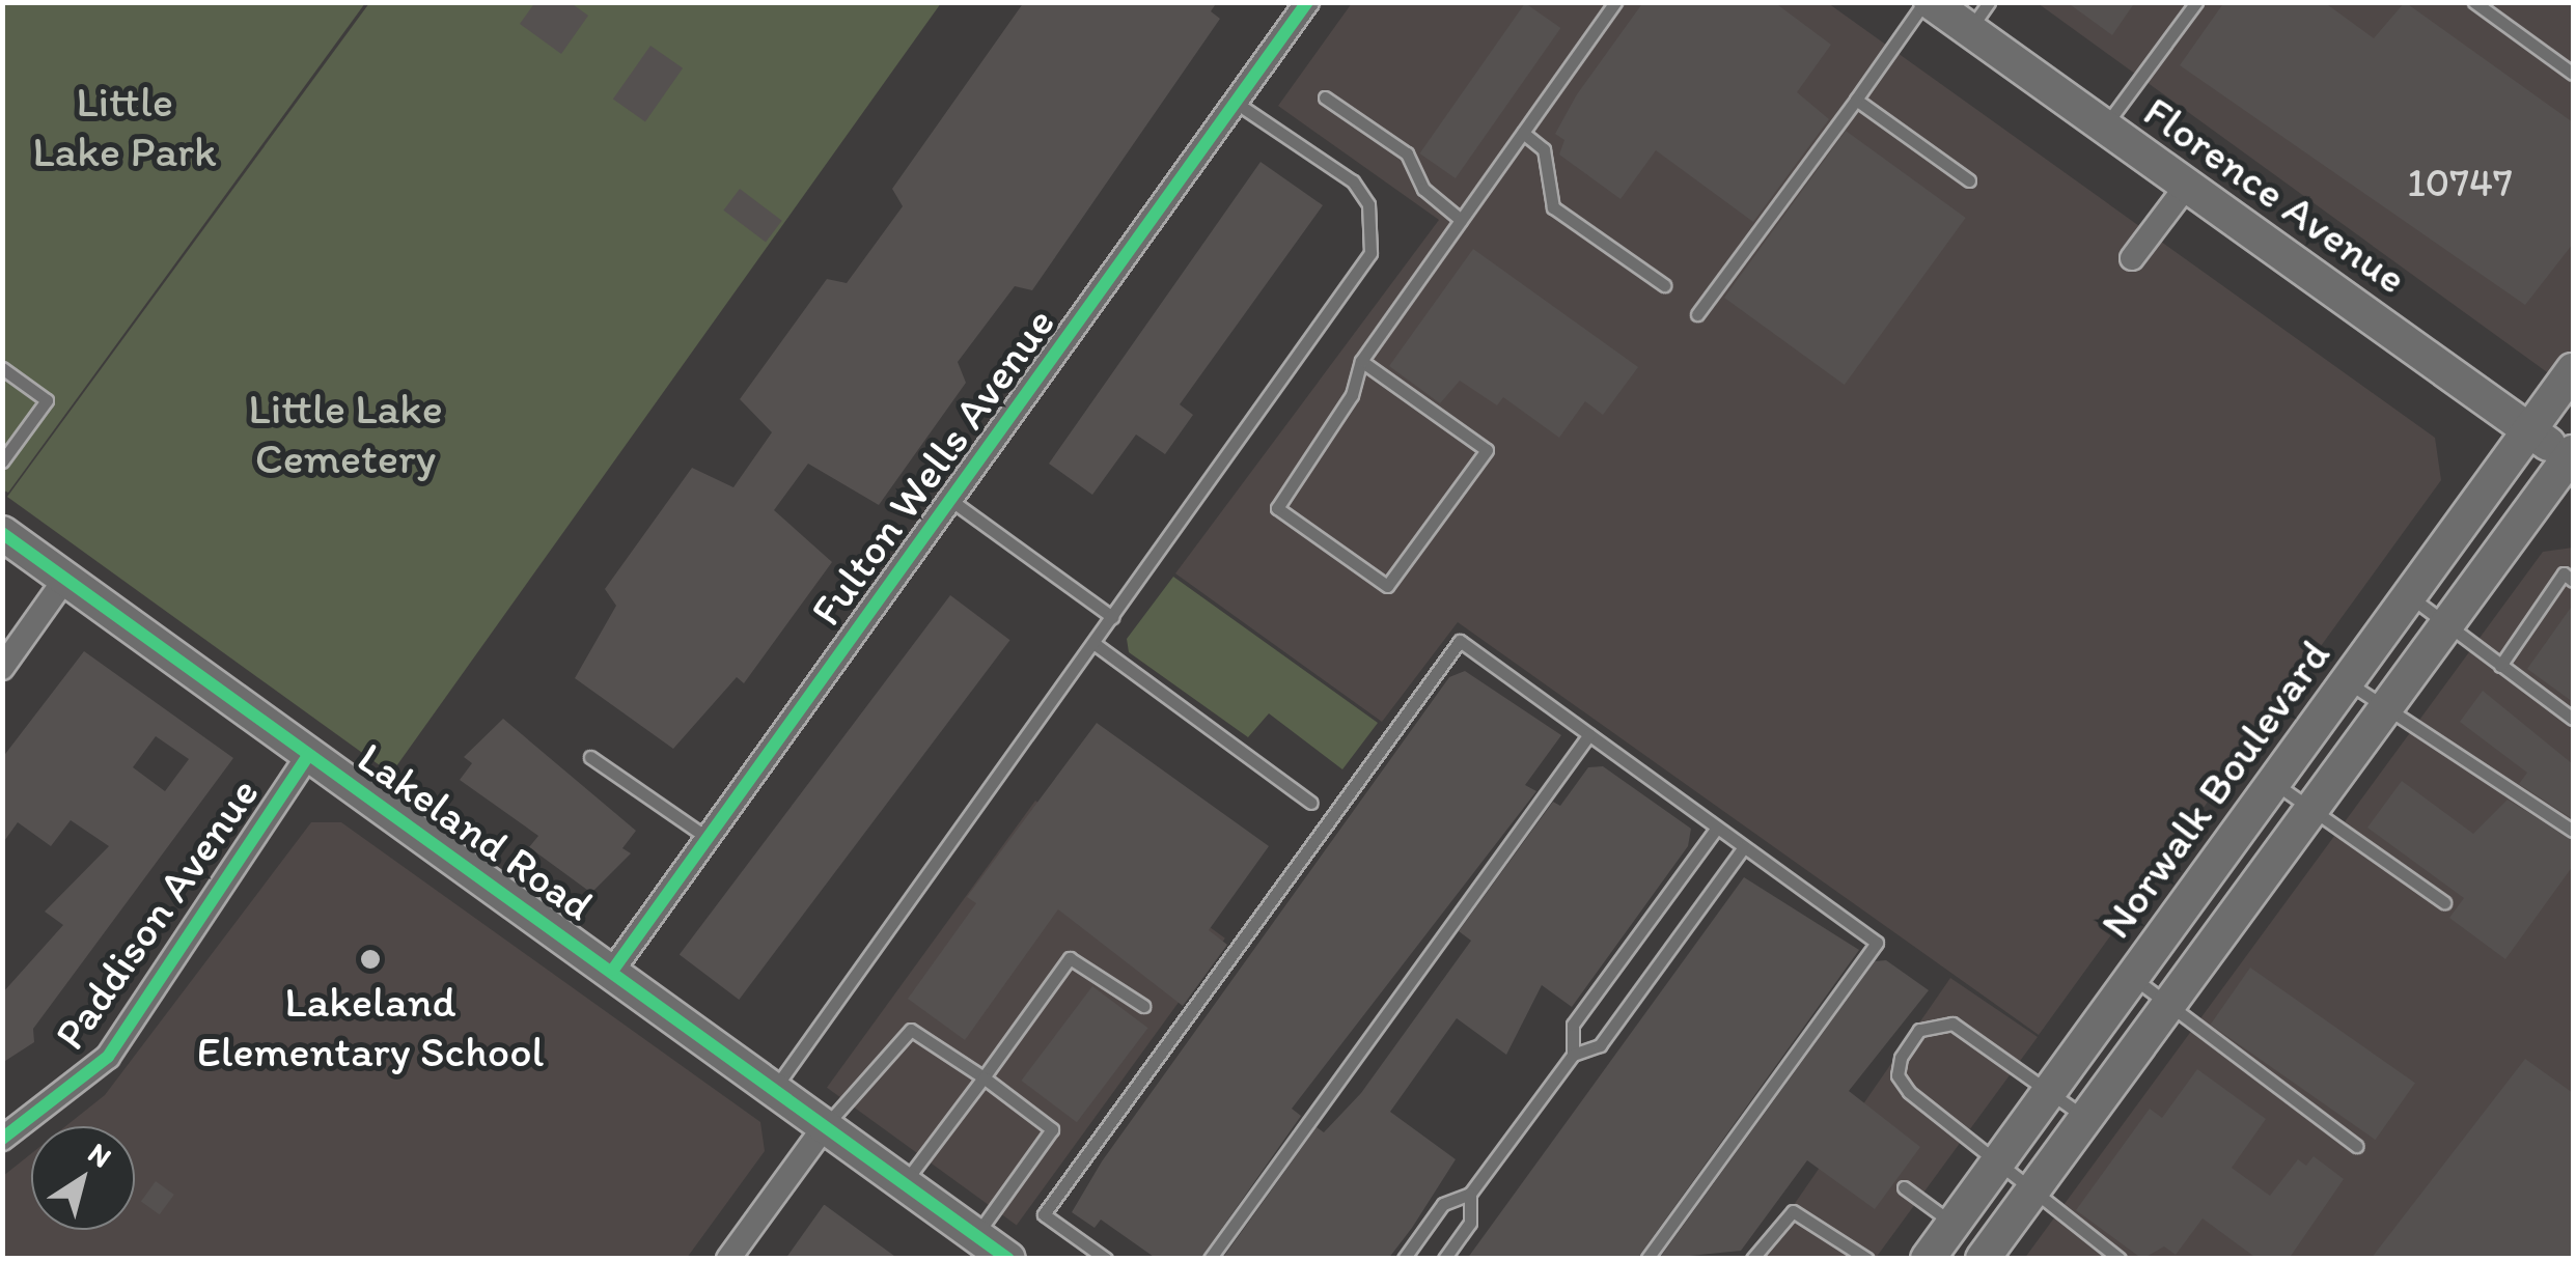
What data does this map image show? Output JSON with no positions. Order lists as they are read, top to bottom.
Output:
{
  "streets": {
    "main road": ["Florence Avenue", "Norwalk Boulevard", "Lakeland Road"],
    "street": ["Fulton Wells Avenue", "Paddison Avenue"]
  },
  "crossings": [
    ["Florence Avenue", "Norwalk Boulevard"],
    ["Fulton Wells Avenue", "Lakeland Road"],
    ["Lakeland Road", "Paddison Avenue"]
  ],
  "parks": ["Little Lake Park", "Little Lake Cemetery"],
  "places": ["Lakeland Elementary School"],
  "house_numbers": ["10747"],
  "north": "top right"
}
